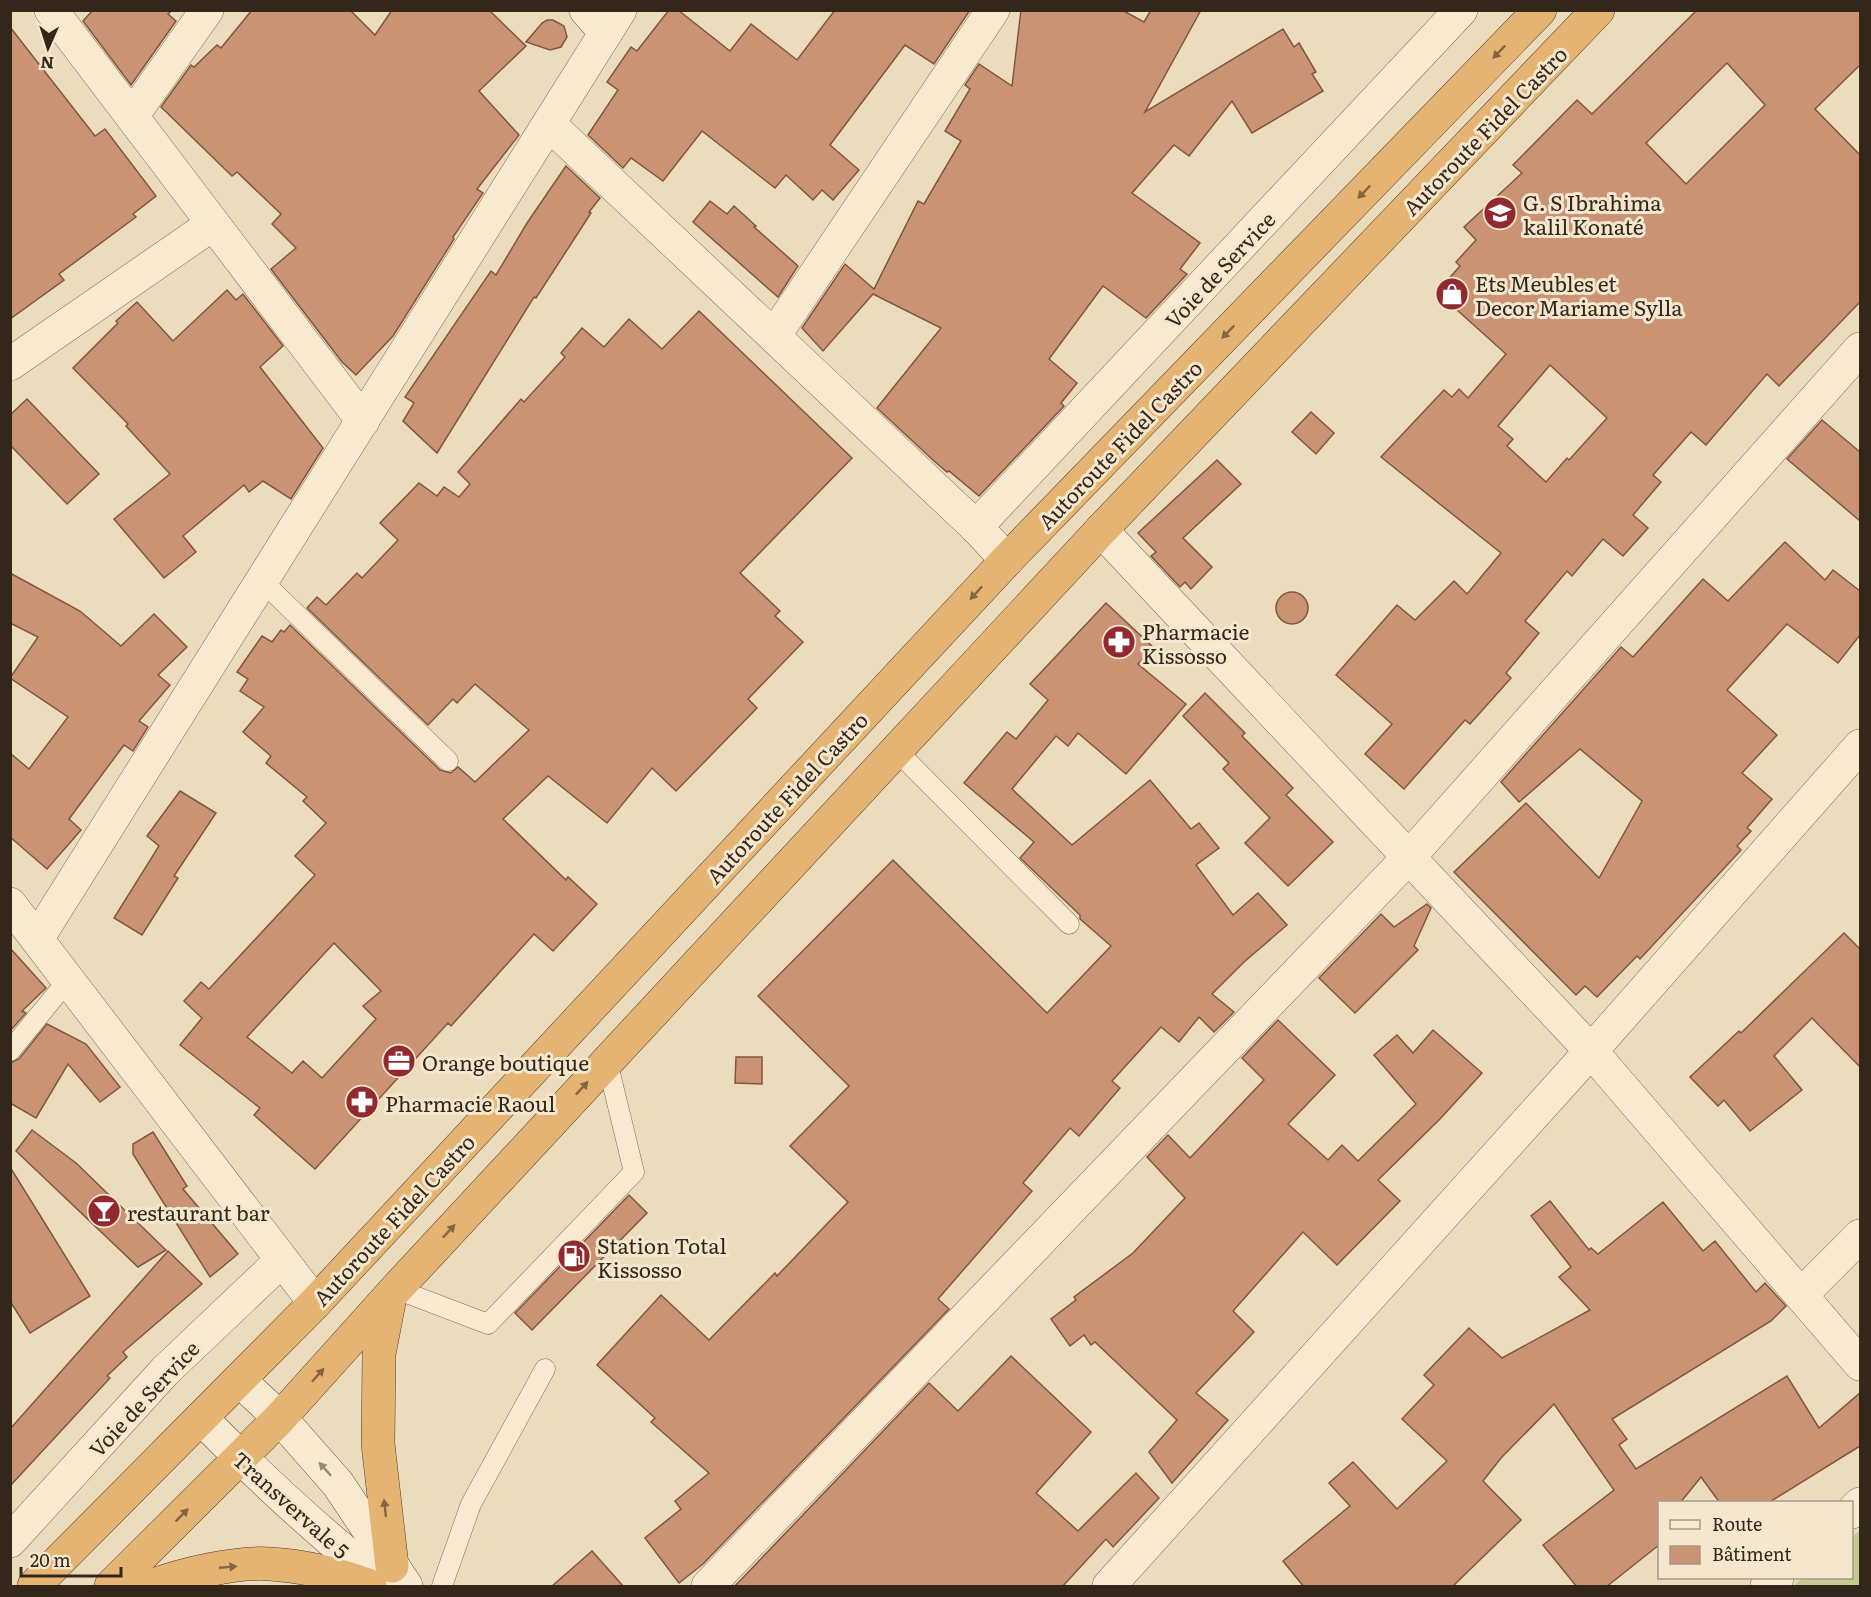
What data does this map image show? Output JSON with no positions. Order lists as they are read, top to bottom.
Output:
{
  "streets": {
    "highway": ["Autoroute Fidel Castro"],
    "street": ["Voie de Service", "Transvervale 5"]
  },
  "crossings": [
    ["Autoroute Fidel Castro", "Transvervale 5"]
  ],
  "places": {
    "school or university": ["G. S Ibrahima kalil Konaté"],
    "shop": ["Ets Meubles et Decor Mariame Sylla"],
    "pharmacy": ["Pharmacie Kissosso", "Pharmacie Raoul"],
    "office": ["Orange boutique"],
    "bar": ["restaurant bar"],
    "fuel station": ["Station Total Kissosso"]
  },
  "legend": ["Route", "Bâtiment"],
  "scale_bar": "20 m",
  "north": "bottom"
}
